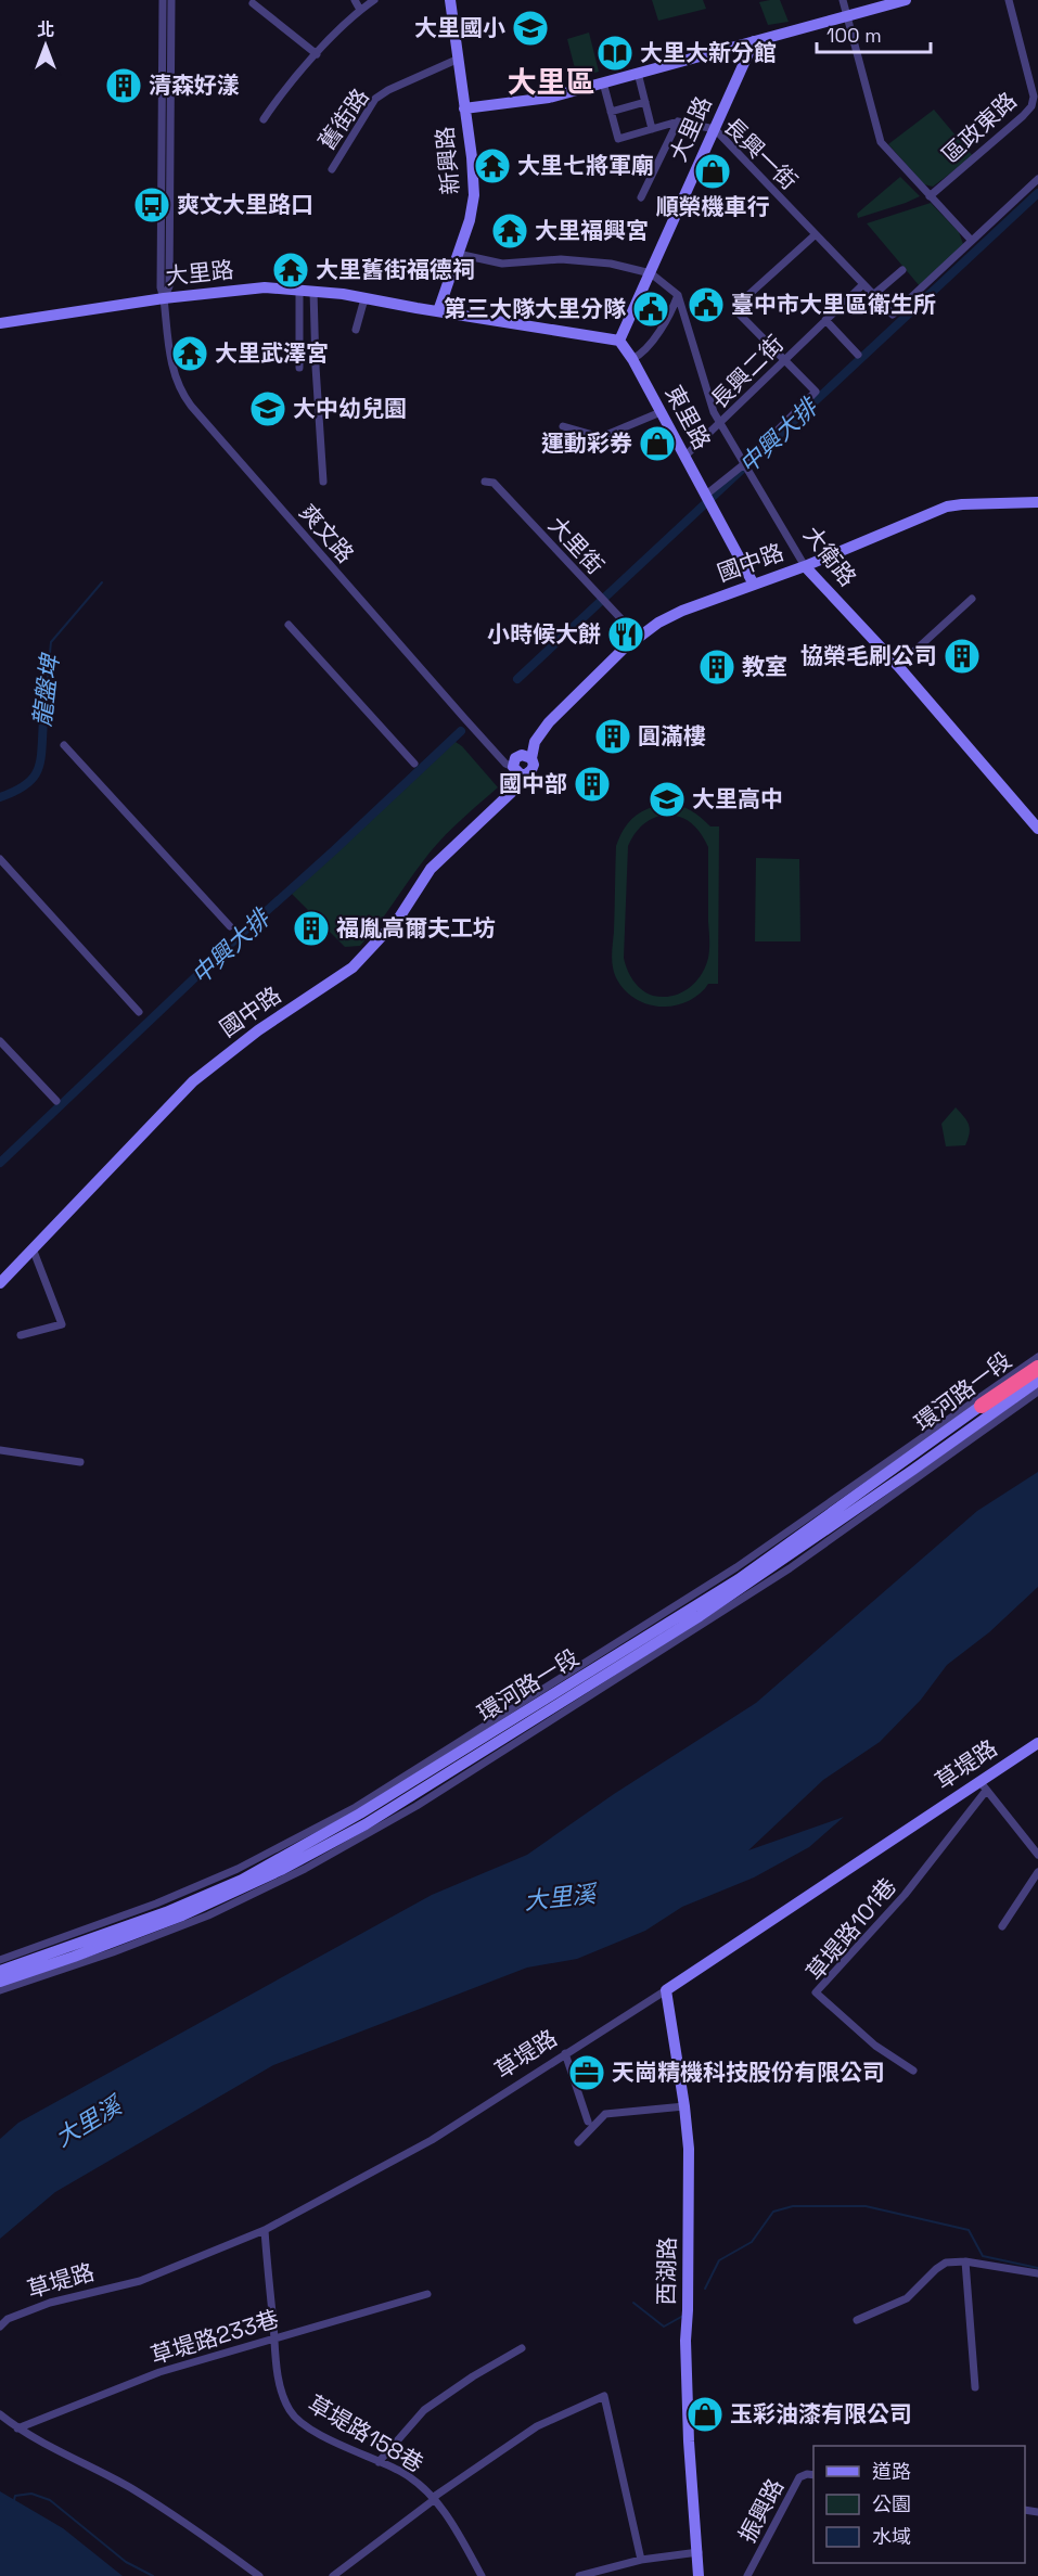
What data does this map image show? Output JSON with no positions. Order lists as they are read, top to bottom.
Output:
{
  "streets": {
    "street": [
      "舊街路",
      "區政東路",
      "大里路",
      "長興一街",
      "新興路",
      "長興二街",
      "東里路",
      "爽文路",
      "大里街",
      "大衛路",
      "國中路",
      "環河路一段",
      "草堤路",
      "草堤路101巷",
      "西湖路",
      "草堤路233巷",
      "草堤路158巷",
      "振興路"
    ]
  },
  "crossings": [
    ["舊街路", "新興路"],
    ["大里路", "長興一街"],
    ["大里路", "新興路"],
    ["大里路", "東里路"],
    ["大里路", "爽文路"],
    ["長興一街", "長興二街"],
    ["長興二街", "東里路"],
    ["長興二街", "大衛路"],
    ["東里路", "國中路"],
    ["爽文路", "國中路"],
    ["大里街", "國中路"],
    ["大衛路", "國中路"],
    ["草堤路", "草堤路101巷"],
    ["草堤路", "西湖路"],
    ["草堤路", "草堤路158巷"],
    ["草堤路233巷", "草堤路158巷"]
  ],
  "districts": ["大里區"],
  "water": ["中興大排", "龍盤埤", "大里溪"],
  "places": {
    "school or university": ["大里國小", "大中幼兒園", "大里高中"],
    "library": ["大里大新分館"],
    "building": [
      "清森好漾",
      "協榮毛刷公司",
      "教室",
      "圓滿樓",
      "國中部",
      "福胤高爾夫工坊"
    ],
    "temple": [
      "大里七將軍廟",
      "大里福興宮",
      "大里舊街福德祠",
      "大里武澤宮"
    ],
    "shop": ["順榮機車行", "運動彩券", "玉彩油漆有限公司"],
    "bus stop": ["爽文大里路口"],
    "public building": ["臺中市大里區衛生所", "第三大隊大里分隊"],
    "restaurant": ["小時候大餅"],
    "office": ["天崗精機科技股份有限公司"]
  },
  "legend": ["道路", "公園", "水域"],
  "scale_bar": "100 m",
  "north": "top"
}
